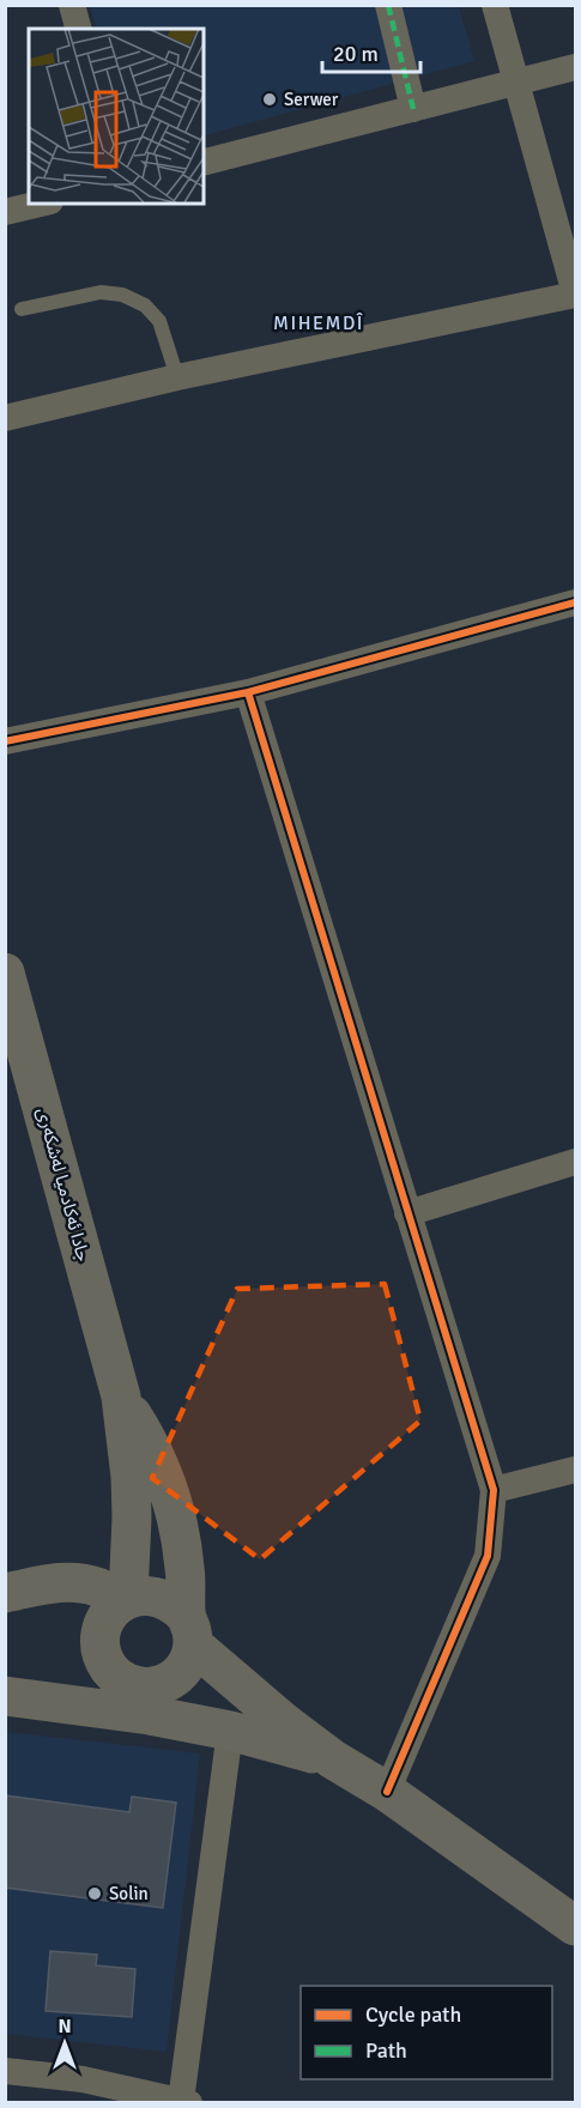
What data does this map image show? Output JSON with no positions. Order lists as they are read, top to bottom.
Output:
{
  "streets": {
    "main road": ["جادا ئه‌كادميا له‌شكه‌رى"]
  },
  "districts": ["MIHEMDÎ"],
  "places": ["Serwer", "Solin"],
  "legend": ["Cycle path", "Path"],
  "scale_bar": "20 m",
  "north": "top"
}
